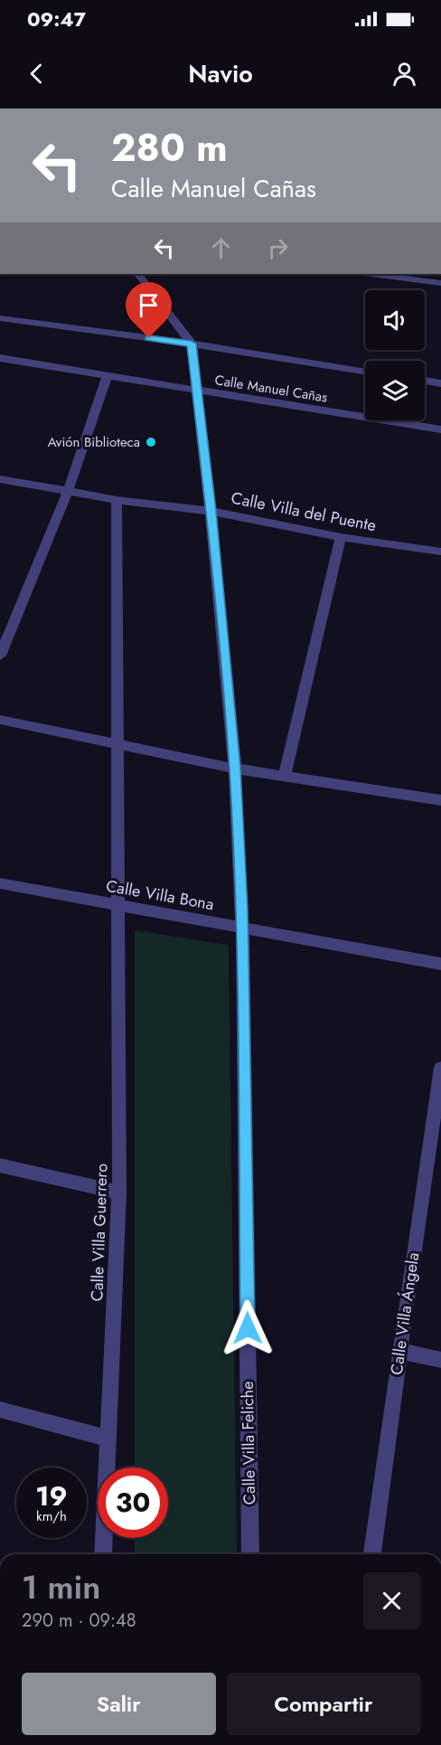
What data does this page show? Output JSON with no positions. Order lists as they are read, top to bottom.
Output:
{
  "streets": {
    "street": [
      "Calle Manuel Cañas",
      "Calle Villa del Puente",
      "Calle Villa Bona",
      "Calle Villa Guerrero",
      "Calle Villa Ángela",
      "Calle Villa Feliche"
    ]
  },
  "crossings": [
    ["Calle Manuel Cañas", "Calle Villa Feliche"],
    ["Calle Villa del Puente", "Calle Villa Feliche"],
    ["Calle Villa Bona", "Calle Villa Guerrero"],
    ["Calle Villa Bona", "Calle Villa Feliche"]
  ],
  "places": ["Avión Biblioteca"],
  "page": {
    "status": "09:47",
    "header": "Navio",
    "turn": ["280 m", "Calle Manuel Cañas"],
    "speed": "19 km/h",
    "limit": "30",
    "heading": ["1 min", "290 m · 09:48"],
    "buttons": ["Salir", "Compartir"]
  }
}
